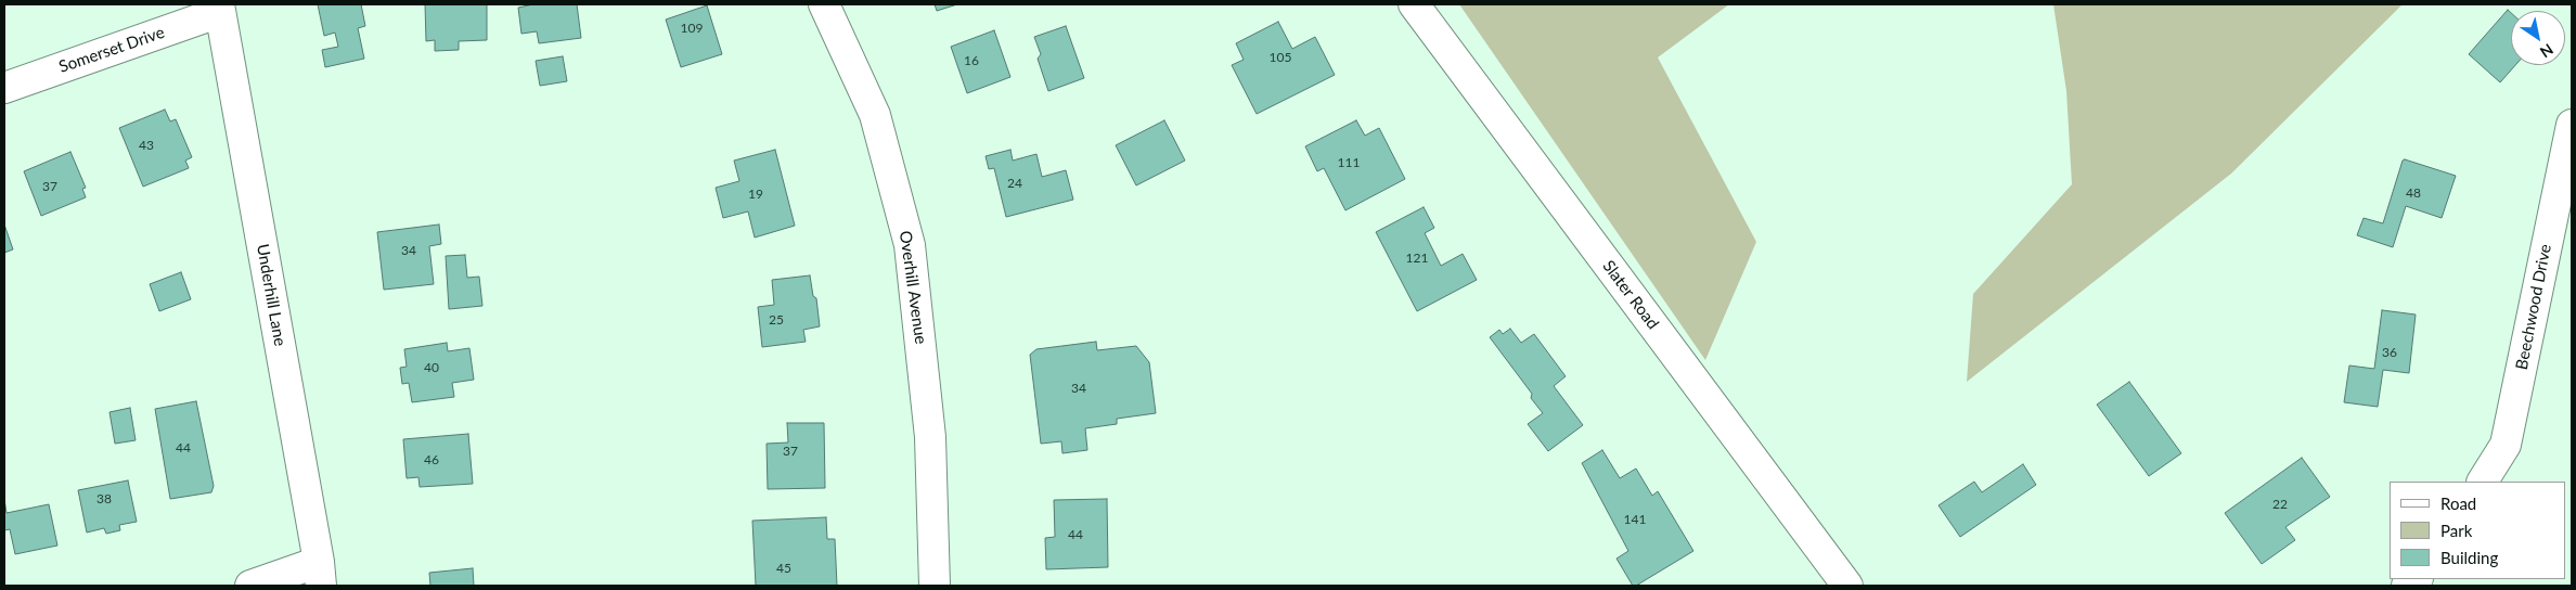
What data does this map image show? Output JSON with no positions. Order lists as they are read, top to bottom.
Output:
{
  "streets": {
    "street": [
      "Somerset Drive",
      "Overhill Avenue",
      "Underhill Lane",
      "Slater Road",
      "Beechwood Drive"
    ]
  },
  "crossings": [
    ["Somerset Drive", "Underhill Lane"]
  ],
  "house_numbers": [
    "109",
    "105",
    "16",
    "43",
    "111",
    "24",
    "37",
    "48",
    "19",
    "34",
    "121",
    "25",
    "36",
    "40",
    "34",
    "44",
    "37",
    "46",
    "38",
    "22",
    "141",
    "44",
    "45"
  ],
  "legend": ["Road", "Park", "Building"],
  "north": "bottom right"
}
